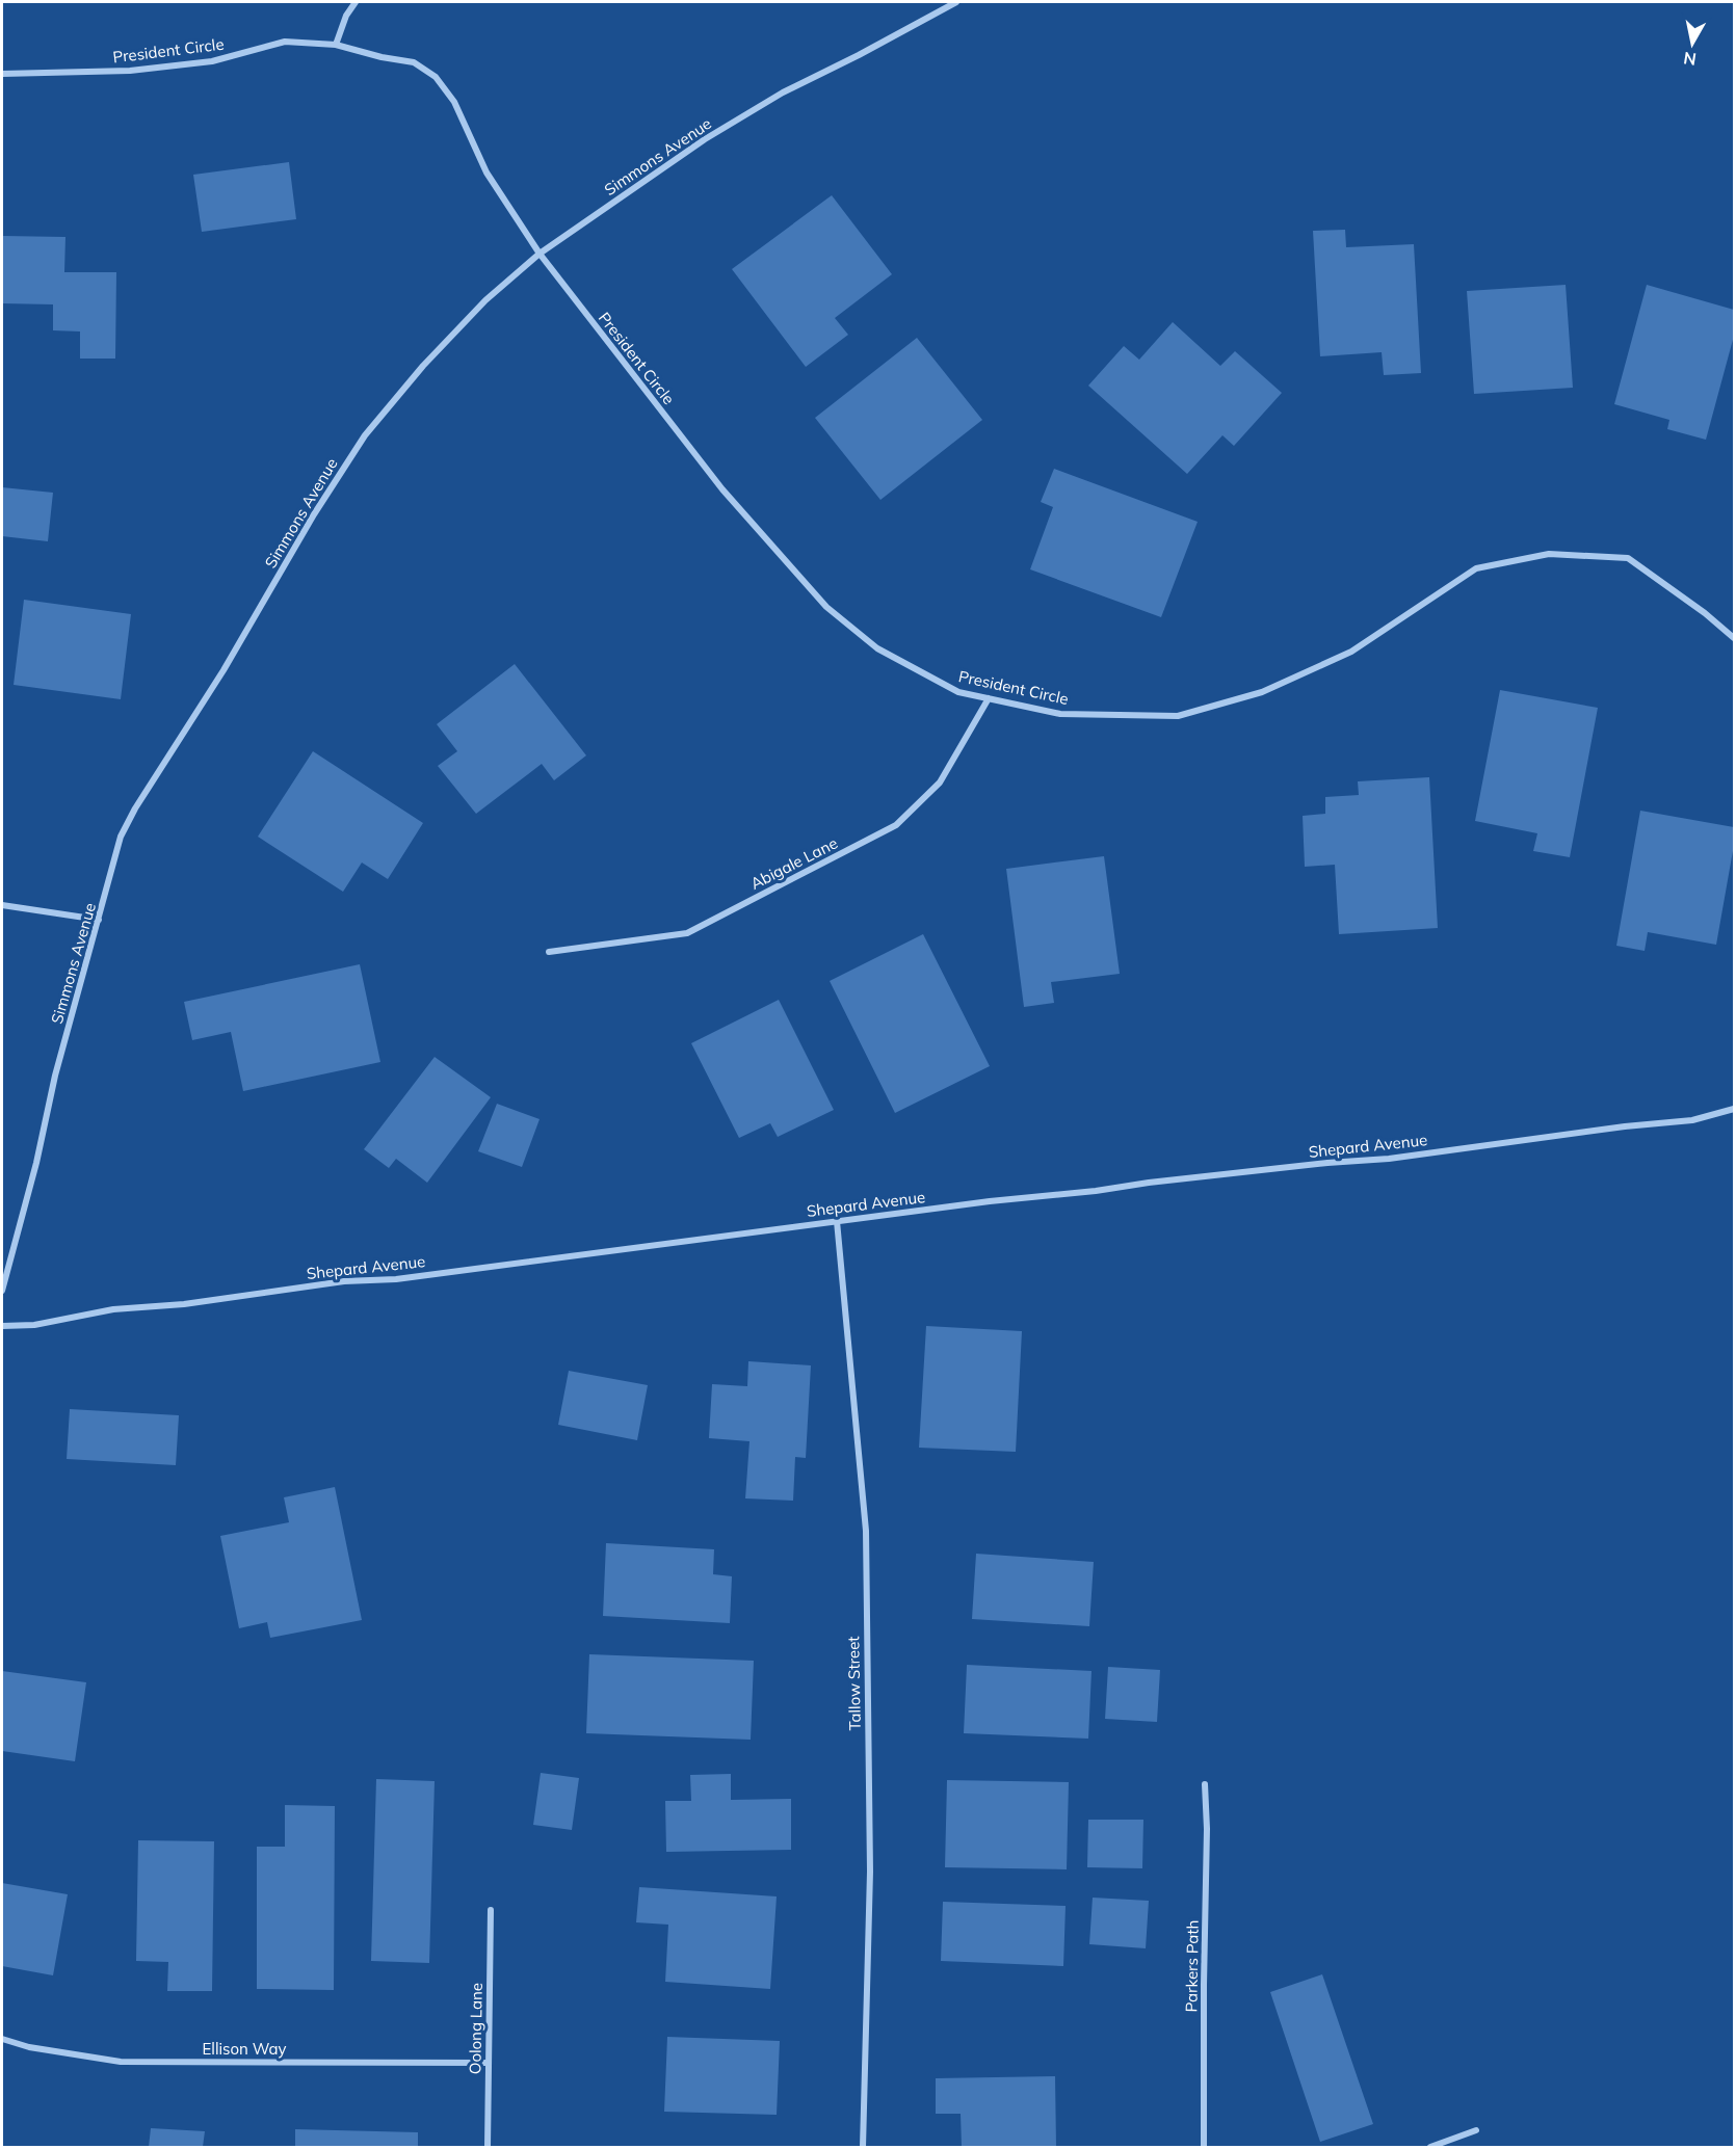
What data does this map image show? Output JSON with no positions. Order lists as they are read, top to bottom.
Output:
{
  "streets": {
    "street": [
      "President Circle",
      "Simmons Avenue",
      "Abigale Lane",
      "Shepard Avenue",
      "Tallow Street",
      "Parkers Path",
      "Oolong Lane",
      "Ellison Way"
    ]
  },
  "crossings": [
    ["President Circle", "Simmons Avenue"],
    ["President Circle", "Abigale Lane"],
    ["Shepard Avenue", "Tallow Street"],
    ["Oolong Lane", "Ellison Way"]
  ],
  "north": "bottom"
}
